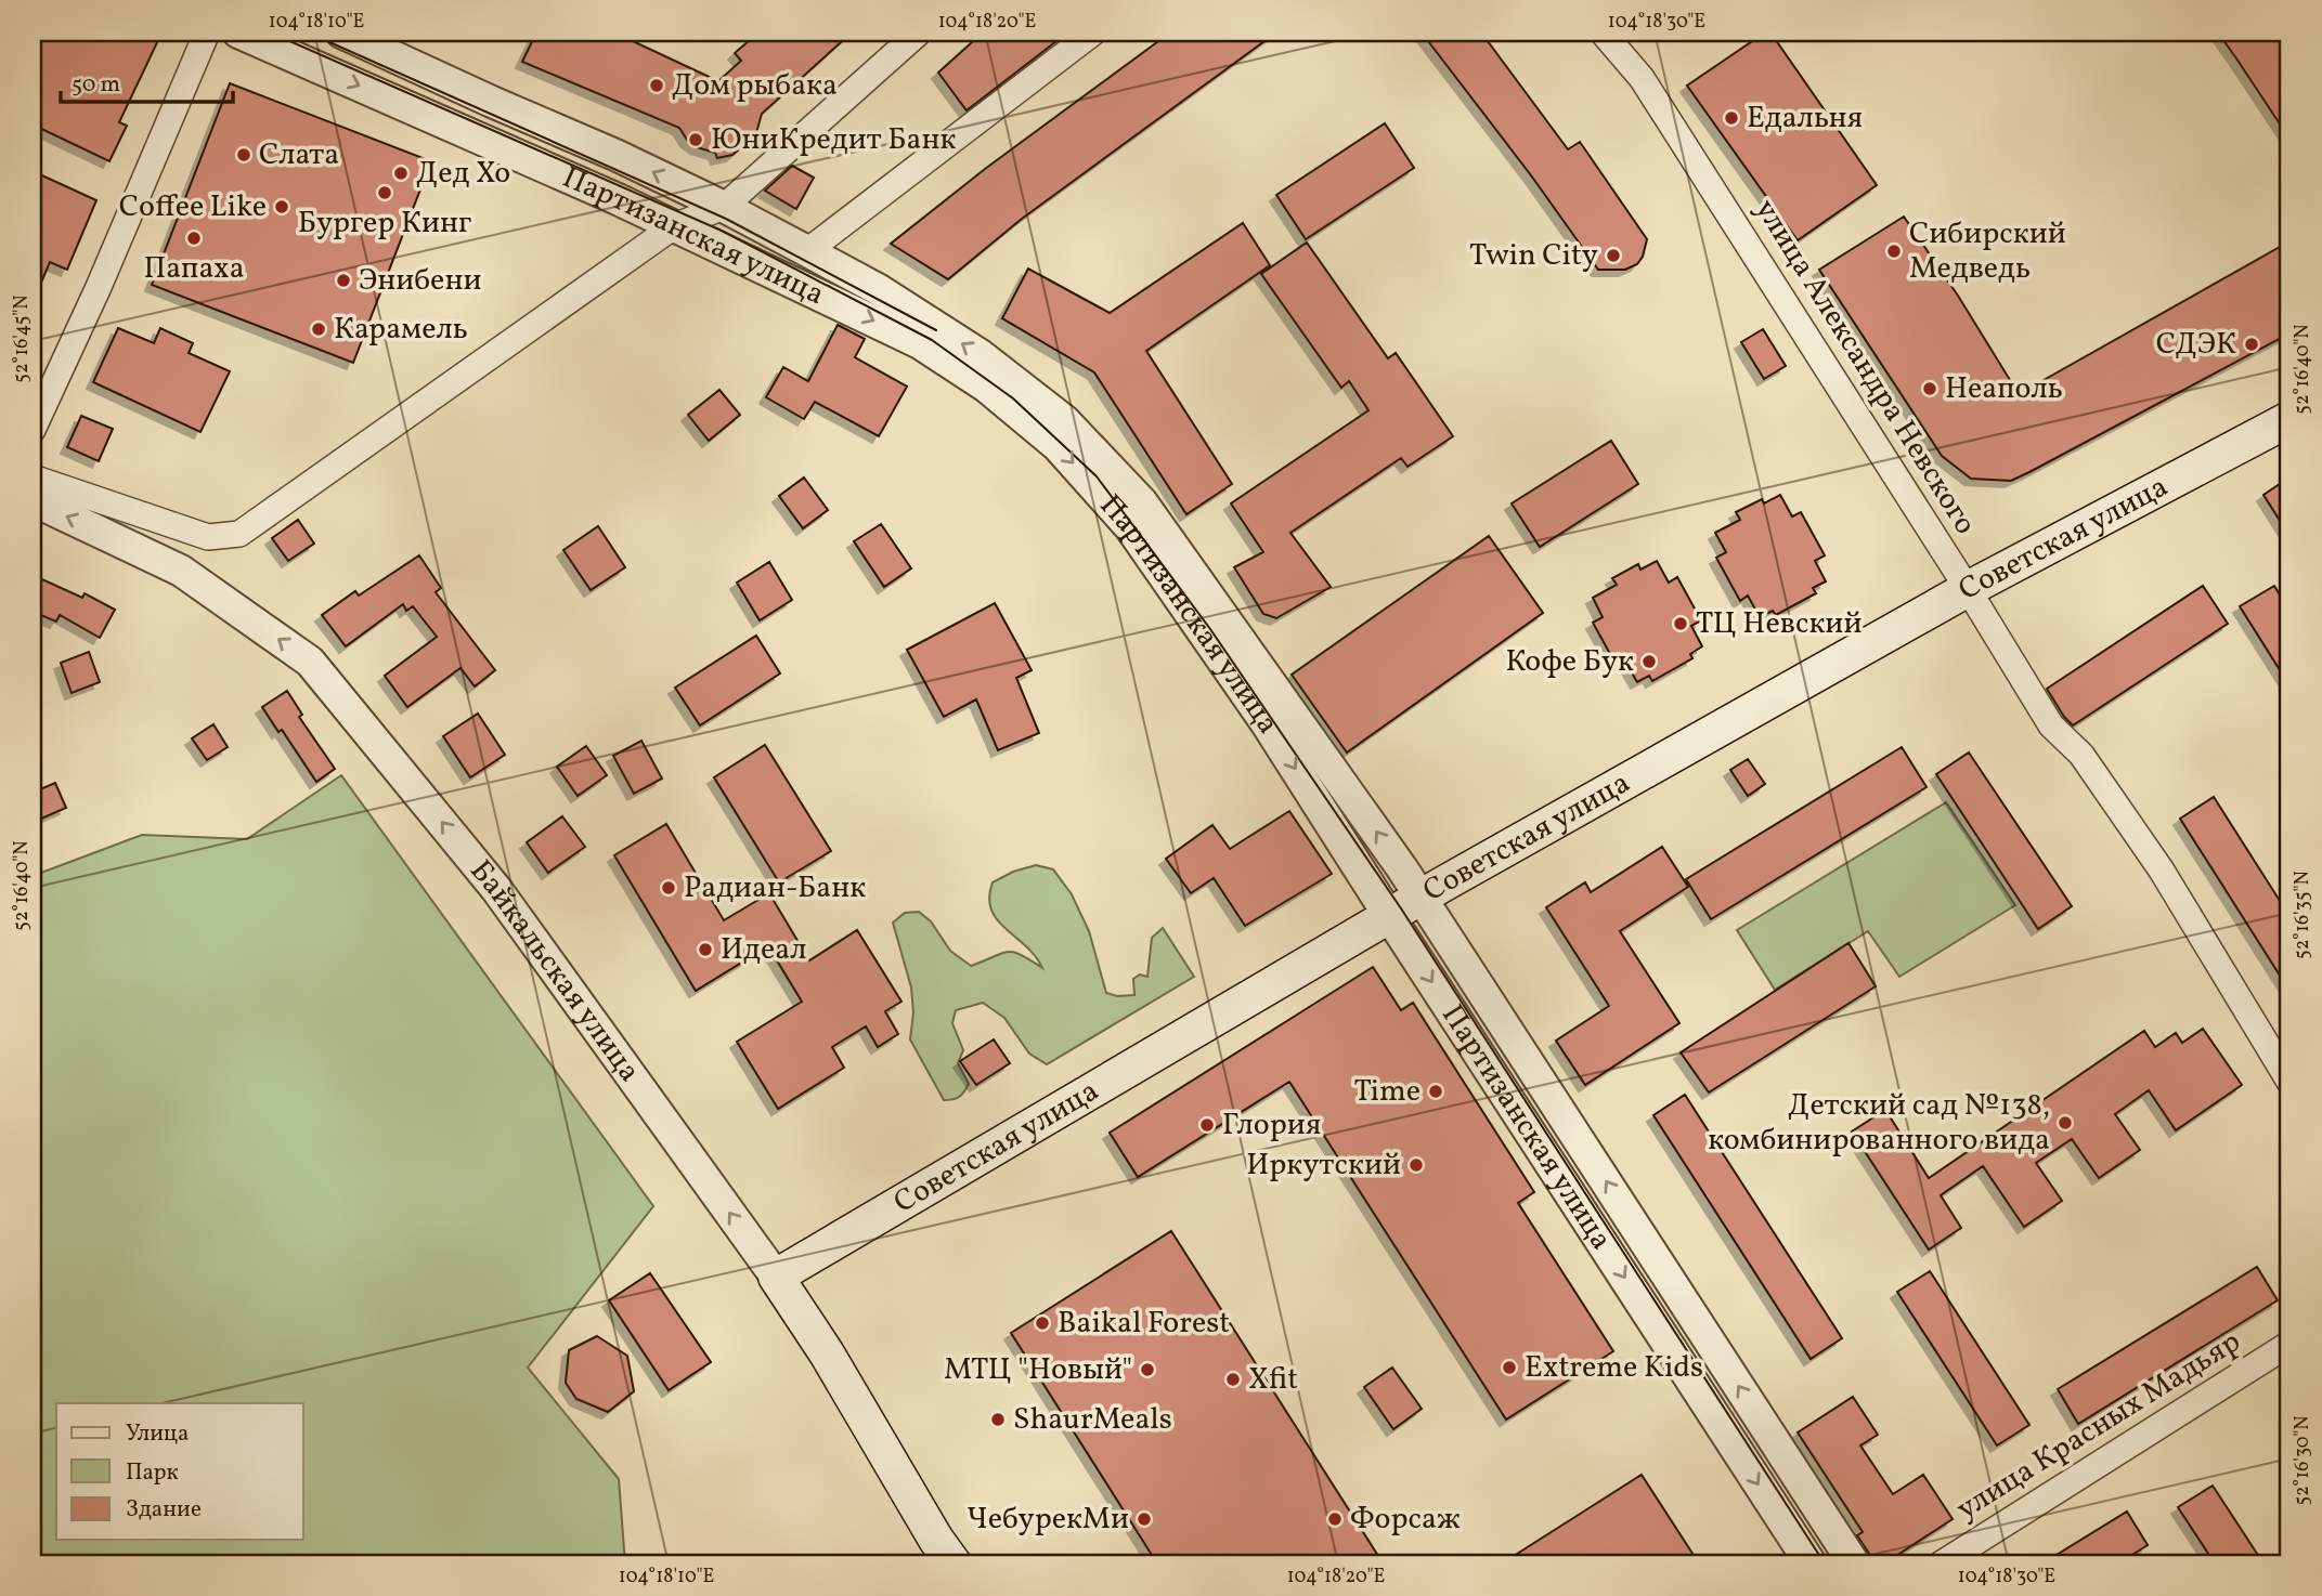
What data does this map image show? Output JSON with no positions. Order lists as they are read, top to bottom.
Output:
{
  "streets": {
    "main road": ["Советская улица", "Байкальская улица"],
    "street": ["Партизанская улица", "улица Александра Невского", "улица Красных Мадьяр"]
  },
  "crossings": [
    ["Партизанская улица", "Советская улица"],
    ["улица Александра Невского", "Советская улица"],
    ["Советская улица", "Байкальская улица"]
  ],
  "one_way": ["Байкальская улица"],
  "places": [
    "Дом рыбака",
    "Едальня",
    "ЮниКредит Банк",
    "Слата",
    "Дед Хо",
    "Бургер Кинг",
    "Coffee Like",
    "Папаха",
    "Сибирский Медведь",
    "Twin Сity",
    "Энибени",
    "Карамель",
    "СДЭК",
    "Неаполь",
    "ТЦ Невский",
    "Кофе Бук",
    "Радиан-Банк",
    "Идеал",
    "Time",
    "Детский сад №138, комбинированного вида",
    "Глория",
    "Иркутский",
    "Baikal Forest",
    "Extreme Kids",
    "МТЦ \"Новый\"",
    "Xfit",
    "ShaurMeals",
    "ЧебурекМи",
    "Форсаж"
  ],
  "legend": ["Улица", "Парк", "Здание"],
  "scale_bar": "50 m",
  "coordinates": [
    "104°18'10\"E",
    "104°18'20\"E",
    "104°18'30\"E",
    "52°16'45\"N",
    "52°16'40\"N",
    "52°16'35\"N",
    "52°16'30\"N"
  ]
}
